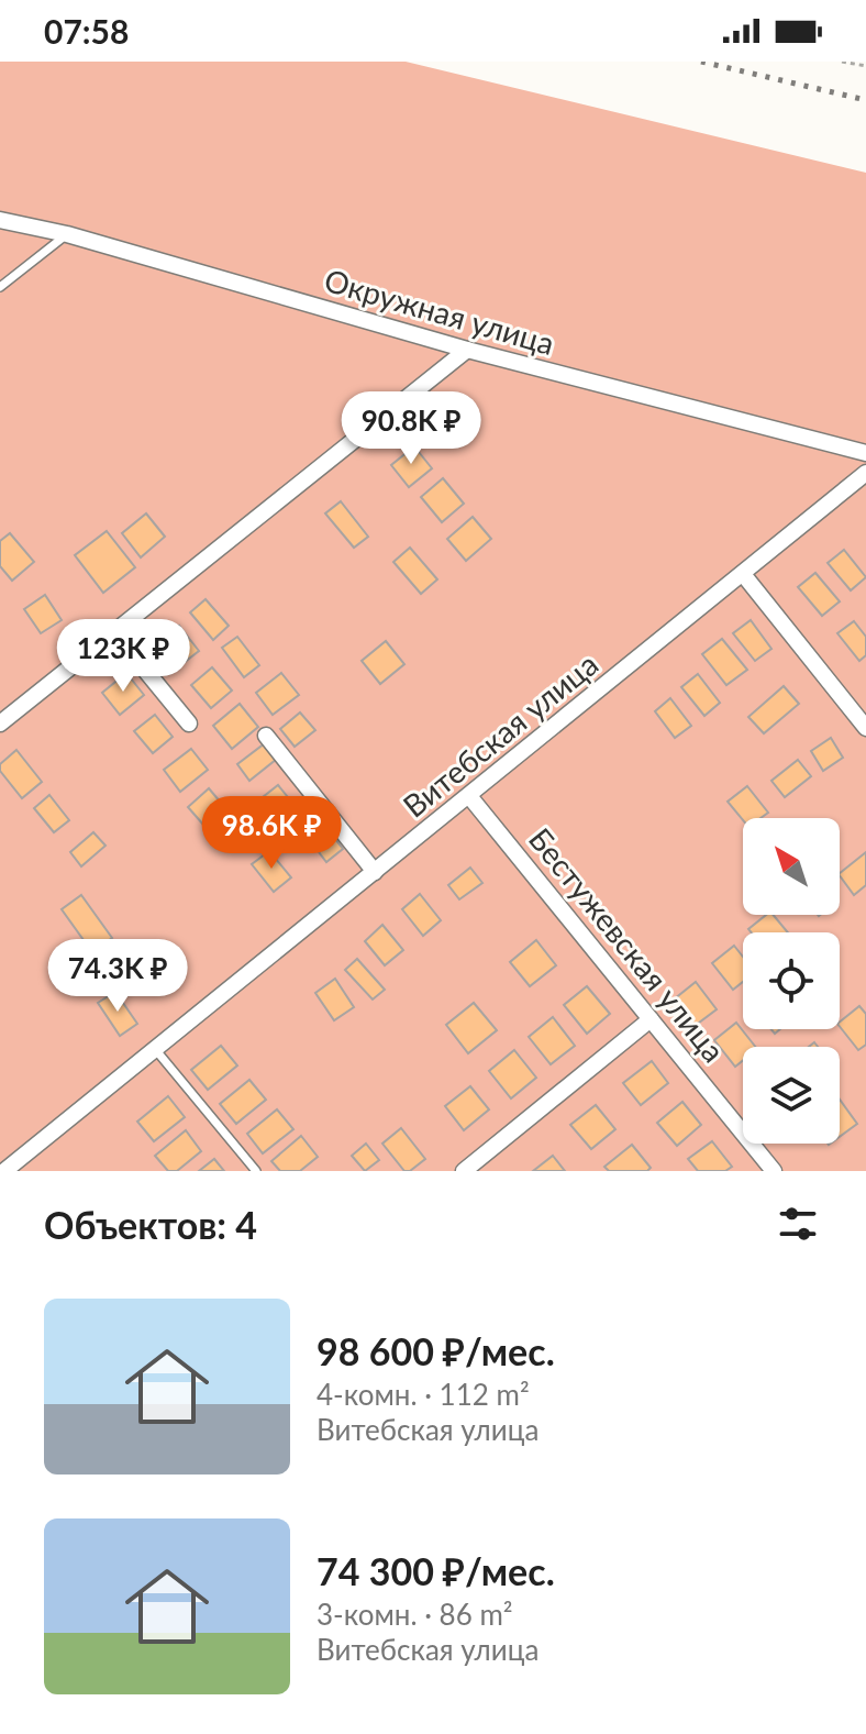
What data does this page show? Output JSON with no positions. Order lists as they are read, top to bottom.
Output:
{
  "streets": {
    "street": ["Окружная улица", "Витебская улица", "Бестужевская улица"]
  },
  "crossings": [
    ["Витебская улица", "Бестужевская улица"]
  ],
  "north": "top left",
  "page": {
    "status": "07:58",
    "price": [
      "90.8K ₽",
      "123K ₽",
      "98.6K ₽",
      "74.3K ₽"
    ],
    "heading": "Объектов: 4",
    "list": [
      {
        "name": "98 600 ₽/мес.",
        "note": "4-комн. · 112 m² · Витебская улица"
      },
      {
        "name": "74 300 ₽/мес.",
        "note": "3-комн. · 86 m² · Витебская улица"
      }
    ]
  }
}
